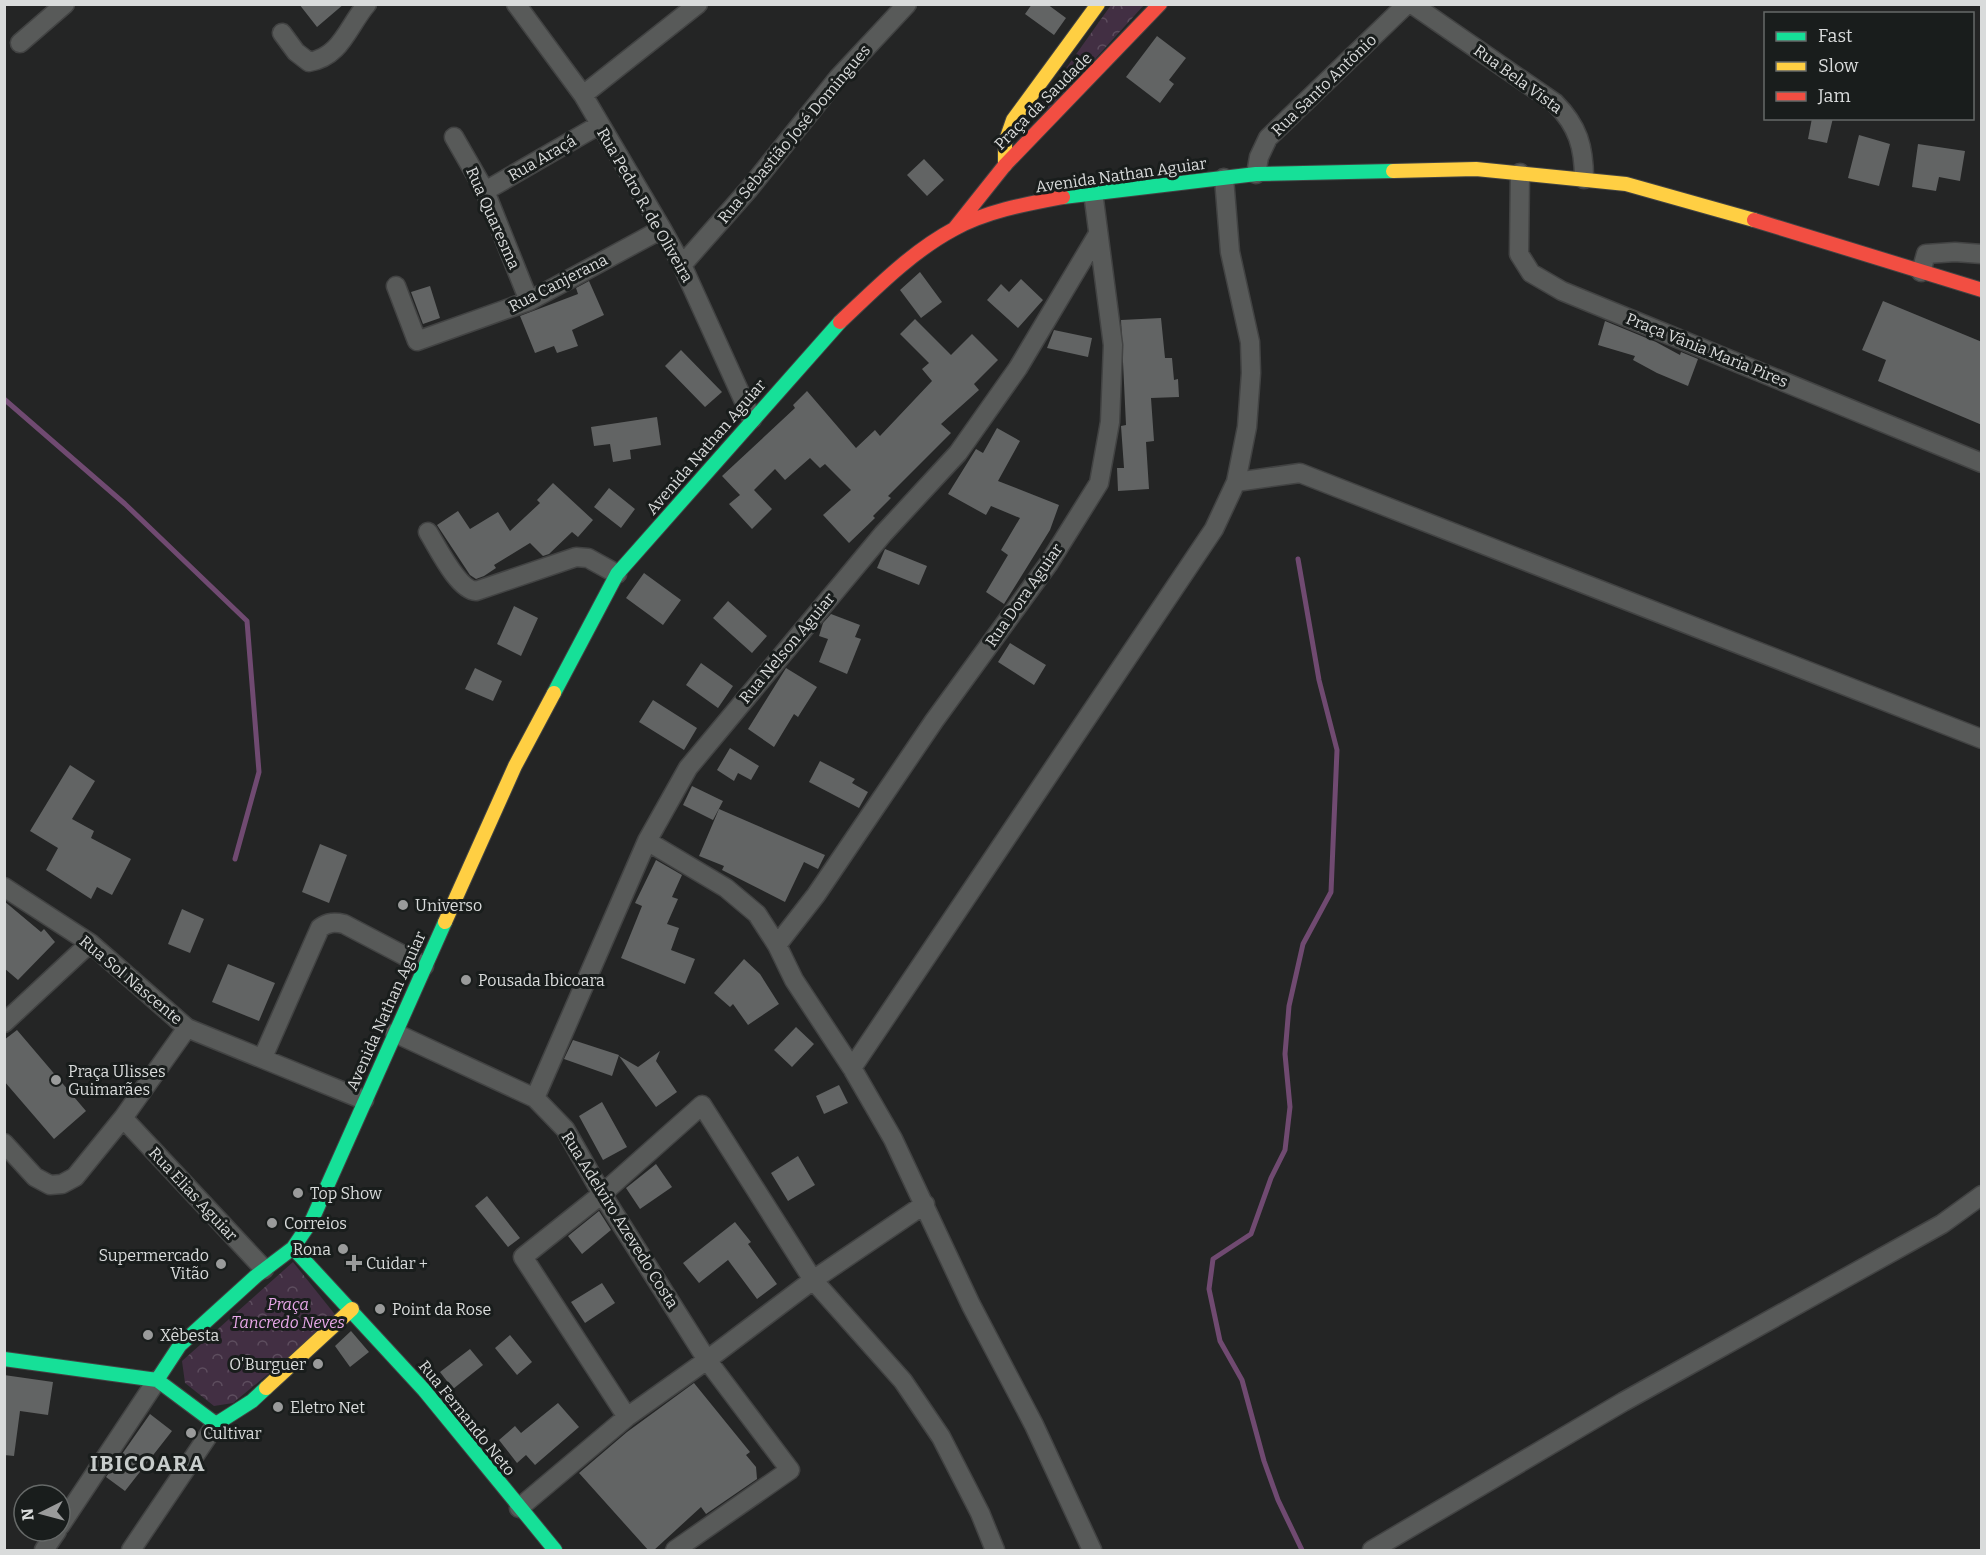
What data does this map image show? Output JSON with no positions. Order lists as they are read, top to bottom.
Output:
{
  "streets": {
    "main road": ["Praça da Saudade", "Avenida Nathan Aguiar", "Rua Fernando Neto"],
    "street": [
      "Rua Bela Vista",
      "Rua Santo Antônio",
      "Rua Sebastião José Domingues",
      "Rua Araçá",
      "Rua Pedro R. de Oliveira",
      "Rua Quaresma",
      "Rua Canjerana",
      "Praça Vânia Maria Pires",
      "Rua Dora Aguiar",
      "Rua Nelson Aguiar",
      "Rua Sol Nascente",
      "Rua Elias Aguiar",
      "Rua Adelviro Azevedo Costa"
    ]
  },
  "crossings": [
    ["Rua Bela Vista", "Avenida Nathan Aguiar"],
    ["Rua Santo Antônio", "Avenida Nathan Aguiar"],
    ["Rua Sebastião José Domingues", "Rua Pedro R. de Oliveira"],
    ["Rua Araçá", "Rua Pedro R. de Oliveira"],
    ["Rua Araçá", "Rua Quaresma"],
    ["Avenida Nathan Aguiar", "Rua Pedro R. de Oliveira"],
    ["Avenida Nathan Aguiar", "Praça Vânia Maria Pires"],
    ["Avenida Nathan Aguiar", "Rua Dora Aguiar"],
    ["Avenida Nathan Aguiar", "Rua Sol Nascente"],
    ["Avenida Nathan Aguiar", "Rua Adelviro Azevedo Costa"],
    ["Rua Pedro R. de Oliveira", "Rua Canjerana"],
    ["Rua Quaresma", "Rua Canjerana"],
    ["Rua Dora Aguiar", "Rua Nelson Aguiar"],
    ["Rua Nelson Aguiar", "Rua Adelviro Azevedo Costa"]
  ],
  "districts": ["IBICOARA"],
  "parks": ["Praça Tancredo Neves"],
  "places": {
    "other": [
      "Universo",
      "Pousada Ibicoara",
      "Praça Ulisses Guimarães",
      "Top Show",
      "Correios",
      "Rona",
      "Supermercado Vitão",
      "Point da Rose",
      "Xêbesta",
      "O'Burguer",
      "Eletro Net",
      "Cultivar"
    ],
    "health": ["Cuidar +"]
  },
  "legend": ["Fast", "Slow", "Jam"],
  "north": "left"
}
